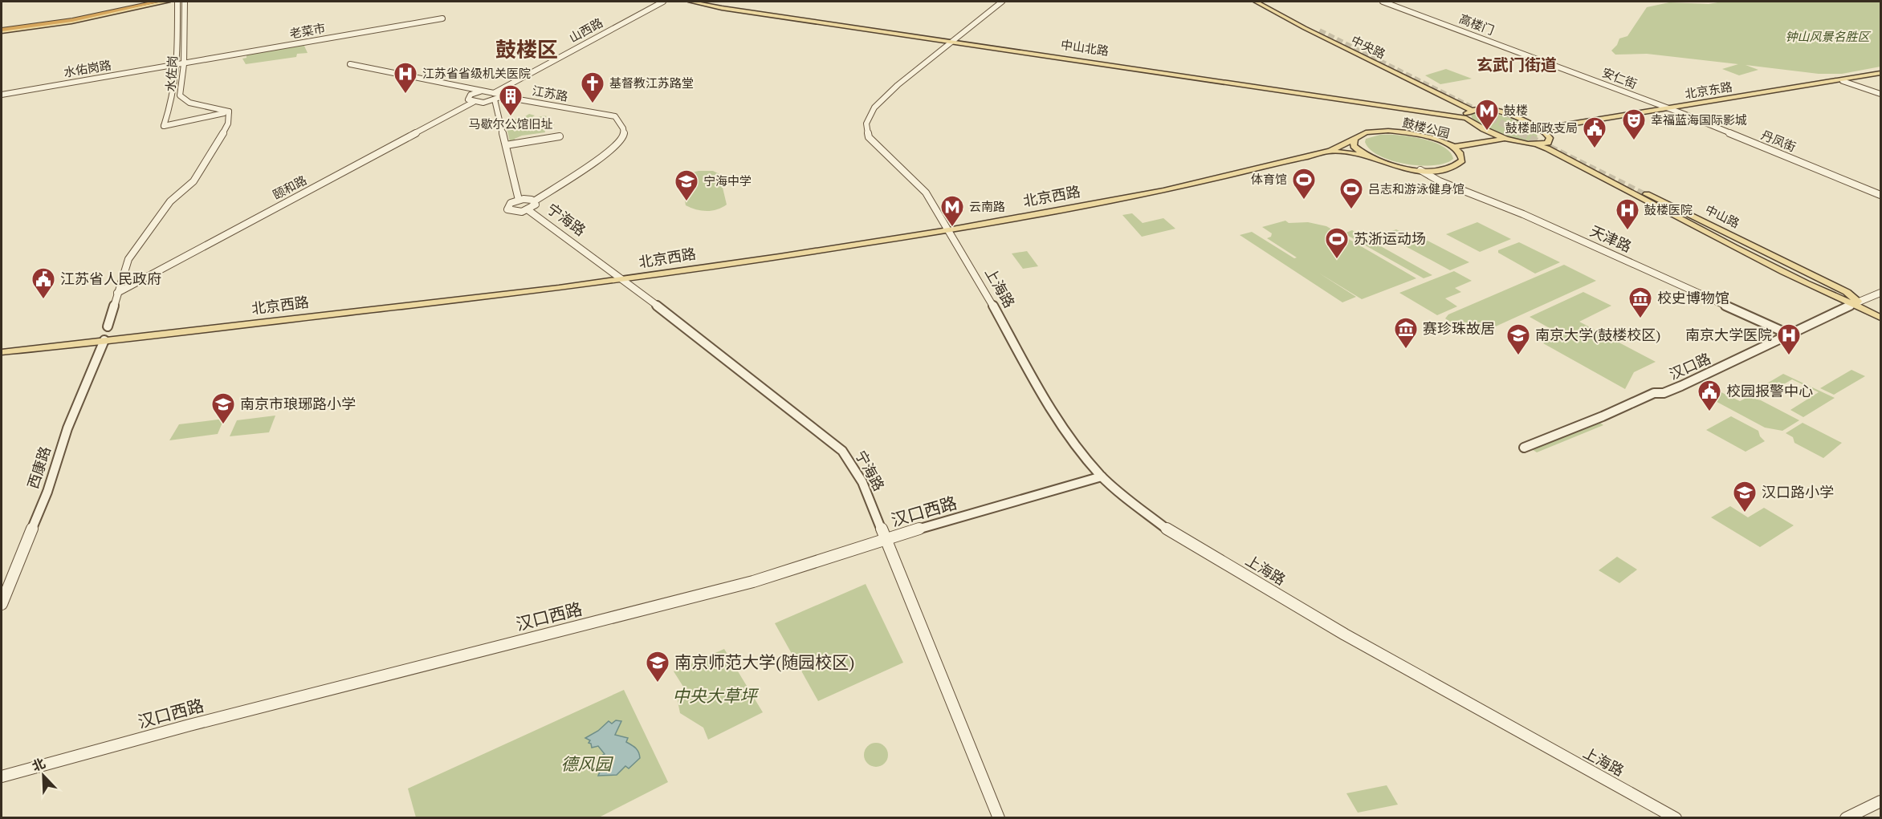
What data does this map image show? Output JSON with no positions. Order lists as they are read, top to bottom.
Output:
{
  "streets": {
    "main road": [
      "中央路",
      "中山北路",
      "北京东路",
      "鼓楼公园",
      "北京西路",
      "中山路"
    ],
    "street": [
      "高楼门",
      "山西路",
      "老菜市",
      "水佑岗路",
      "水佐岗",
      "安仁街",
      "江苏路",
      "丹凤街",
      "颐和路",
      "宁海路",
      "天津路",
      "上海路",
      "汉口路",
      "西康路",
      "汉口西路"
    ]
  },
  "crossings": [
    ["高楼门", "安仁街"],
    ["山西路", "江苏路"],
    ["老菜市", "水佑岗路"],
    ["老菜市", "水佐岗"],
    ["中央路", "中山北路"],
    ["水佑岗路", "水佐岗"],
    ["安仁街", "北京东路"],
    ["安仁街", "丹凤街"],
    ["北京东路", "丹凤街"],
    ["鼓楼公园", "北京西路"],
    ["鼓楼公园", "天津路"],
    ["北京西路", "宁海路"],
    ["北京西路", "上海路"],
    ["北京西路", "西康路"],
    ["中山路", "汉口路"],
    ["宁海路", "汉口西路"],
    ["天津路", "汉口路"],
    ["上海路", "汉口西路"]
  ],
  "districts": ["鼓楼区", "玄武门街道"],
  "parks": ["钟山风景名胜区", "中央大草坪", "德风园"],
  "places": {
    "hospital": ["江苏省省级机关医院", "鼓楼医院", "南京大学医院"],
    "church": ["基督教江苏路堂"],
    "building": ["马歇尔公馆旧址"],
    "metro station": ["鼓楼", "云南路"],
    "theatre": ["幸福蓝海国际影城"],
    "public building": ["鼓楼邮政支局", "江苏省人民政府", "校园报警中心"],
    "sports": ["体育馆", "吕志和游泳健身馆", "苏浙运动场"],
    "school or university": [
      "宁海中学",
      "南京大学(鼓楼校区)",
      "南京市琅琊路小学",
      "汉口路小学",
      "南京师范大学(随园校区)"
    ],
    "museum": ["校史博物馆", "赛珍珠故居"]
  },
  "north": "top left"
}
